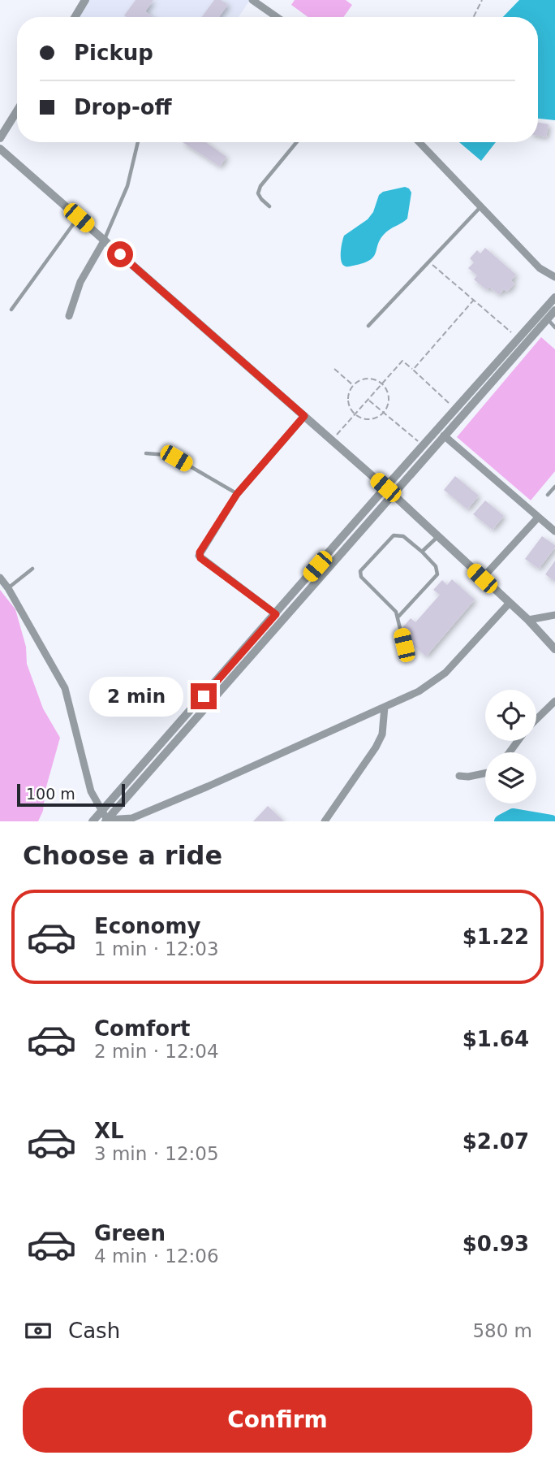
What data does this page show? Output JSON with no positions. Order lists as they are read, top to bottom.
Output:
{
  "scale_bar": "100 m",
  "page": {
    "banner": ["Pickup", "Drop-off"],
    "bubble": "2 min",
    "scale": "100 m",
    "heading": "Choose a ride",
    "list": [
      {
        "name": "Economy",
        "note": "1 min · 12:03",
        "value": "$1.22"
      },
      {
        "name": "Comfort",
        "note": "2 min · 12:04",
        "value": "$1.64"
      },
      {
        "name": "XL",
        "note": "3 min · 12:05",
        "value": "$2.07"
      },
      {
        "name": "Green",
        "note": "4 min · 12:06",
        "value": "$0.93"
      }
    ],
    "pay": ["Cash", "580 m"],
    "buttons": "Confirm"
  }
}
